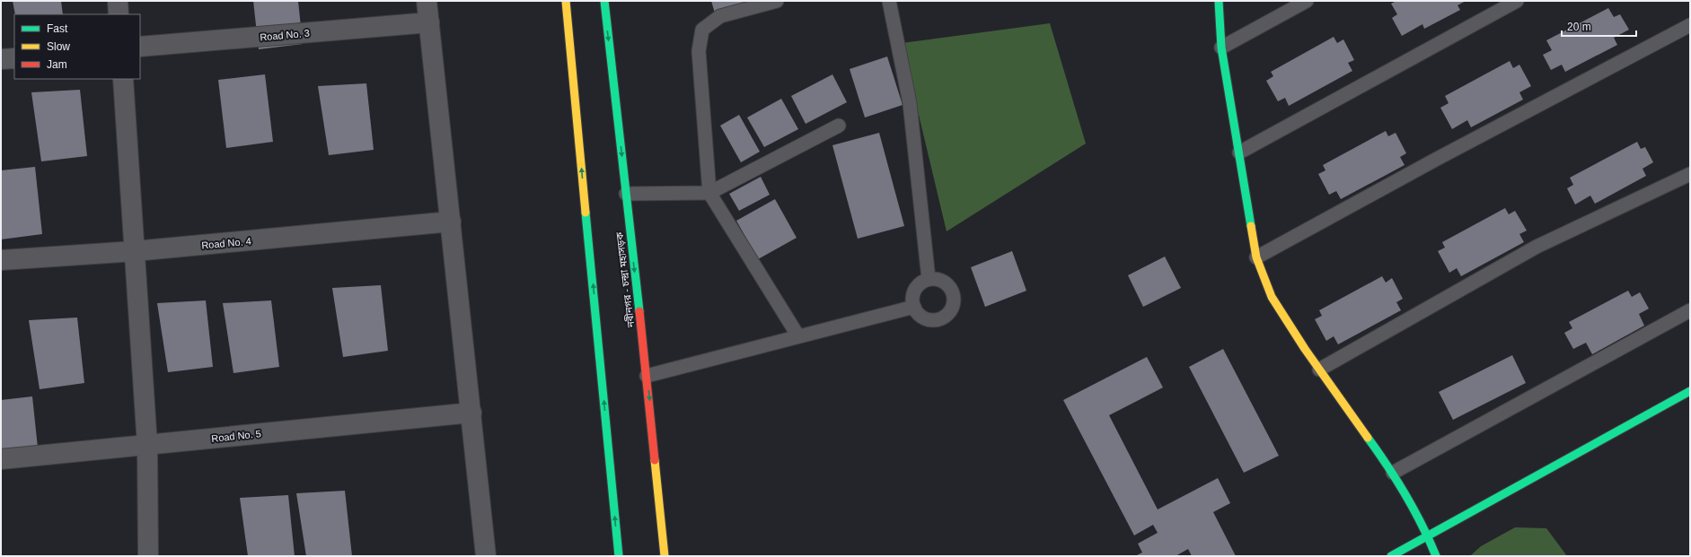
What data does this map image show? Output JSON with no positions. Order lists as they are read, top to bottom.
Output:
{
  "streets": {
    "main road": ["নবীনগর - চন্দ্রা মহাসড়ক"],
    "street": ["Road No. 3", "Road No. 4", "Road No. 5"]
  },
  "legend": ["Fast", "Slow", "Jam"],
  "scale_bar": "20 m"
}
